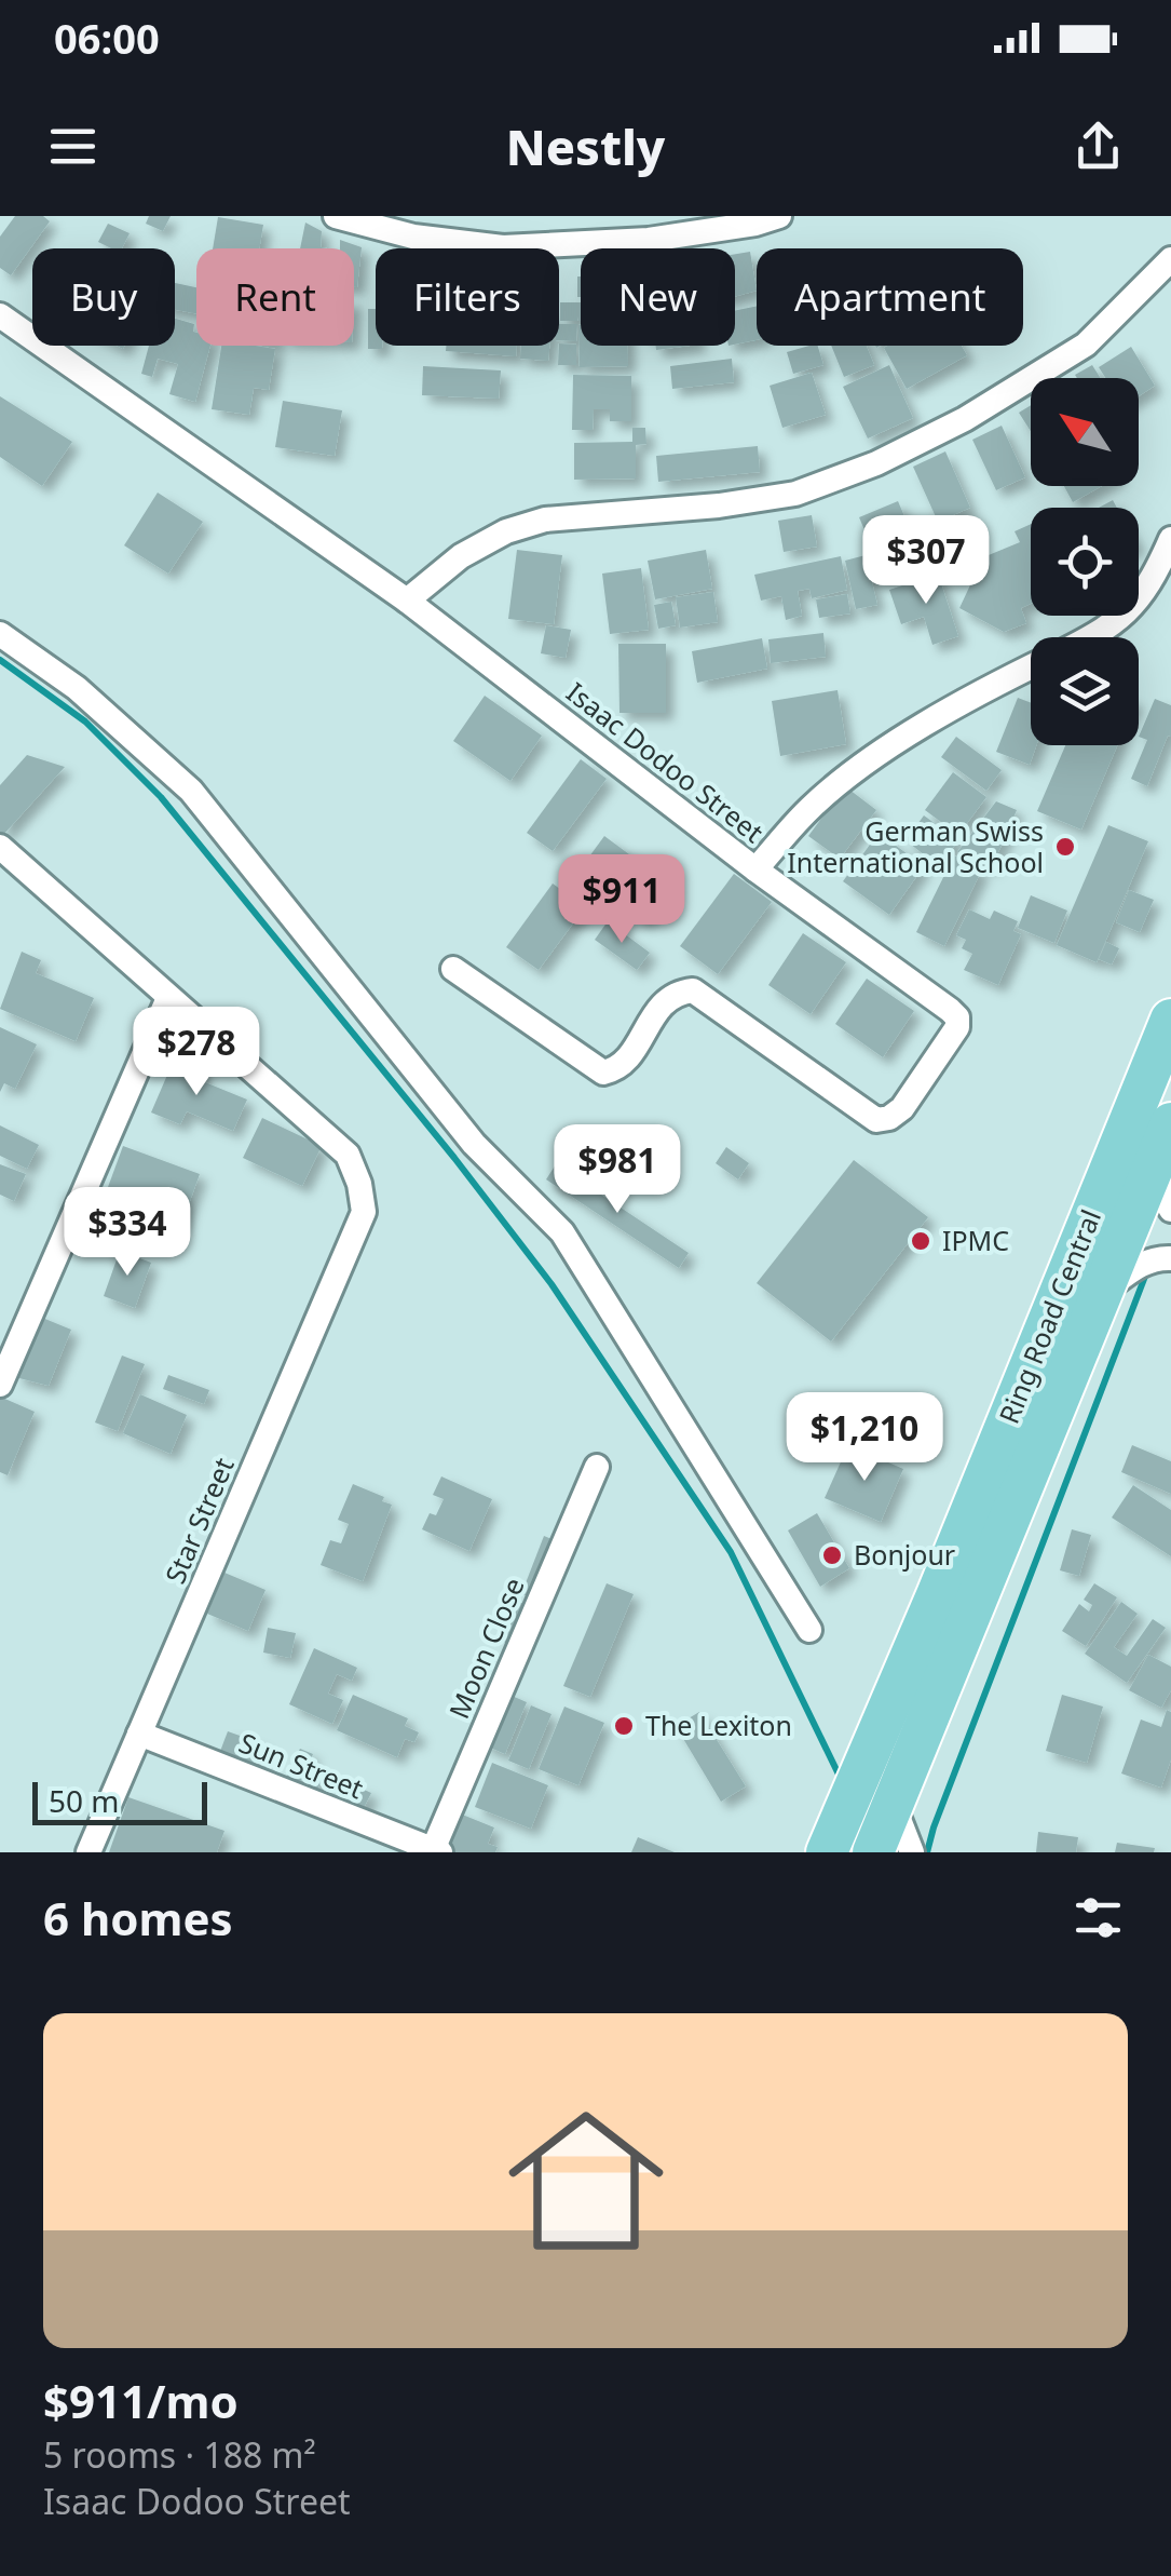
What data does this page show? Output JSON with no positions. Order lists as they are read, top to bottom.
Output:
{
  "streets": {
    "main road": ["Ring Road Central"],
    "street": [
      "Isaac Dodoo Street",
      "Star Street",
      "Moon Close",
      "Sun Street"
    ]
  },
  "crossings": [
    ["Star Street", "Sun Street"],
    ["Moon Close", "Sun Street"]
  ],
  "places": [
    "German Swiss International School",
    "IPMC",
    "Bonjour",
    "The Lexiton"
  ],
  "scale_bar": "50 m",
  "north": "top left",
  "page": {
    "status": "06:00",
    "header": "Nestly",
    "chip": [
      "Buy",
      "Rent",
      "Filters",
      "New",
      "Apartment"
    ],
    "price": [
      "$307",
      "$911",
      "$278",
      "$981",
      "$334",
      "$1,210"
    ],
    "scale": "50 m",
    "heading": "6 homes",
    "list": [
      {
        "name": "$911/mo",
        "note": "5 rooms · 188 m² · Isaac Dodoo Street"
      }
    ]
  }
}
